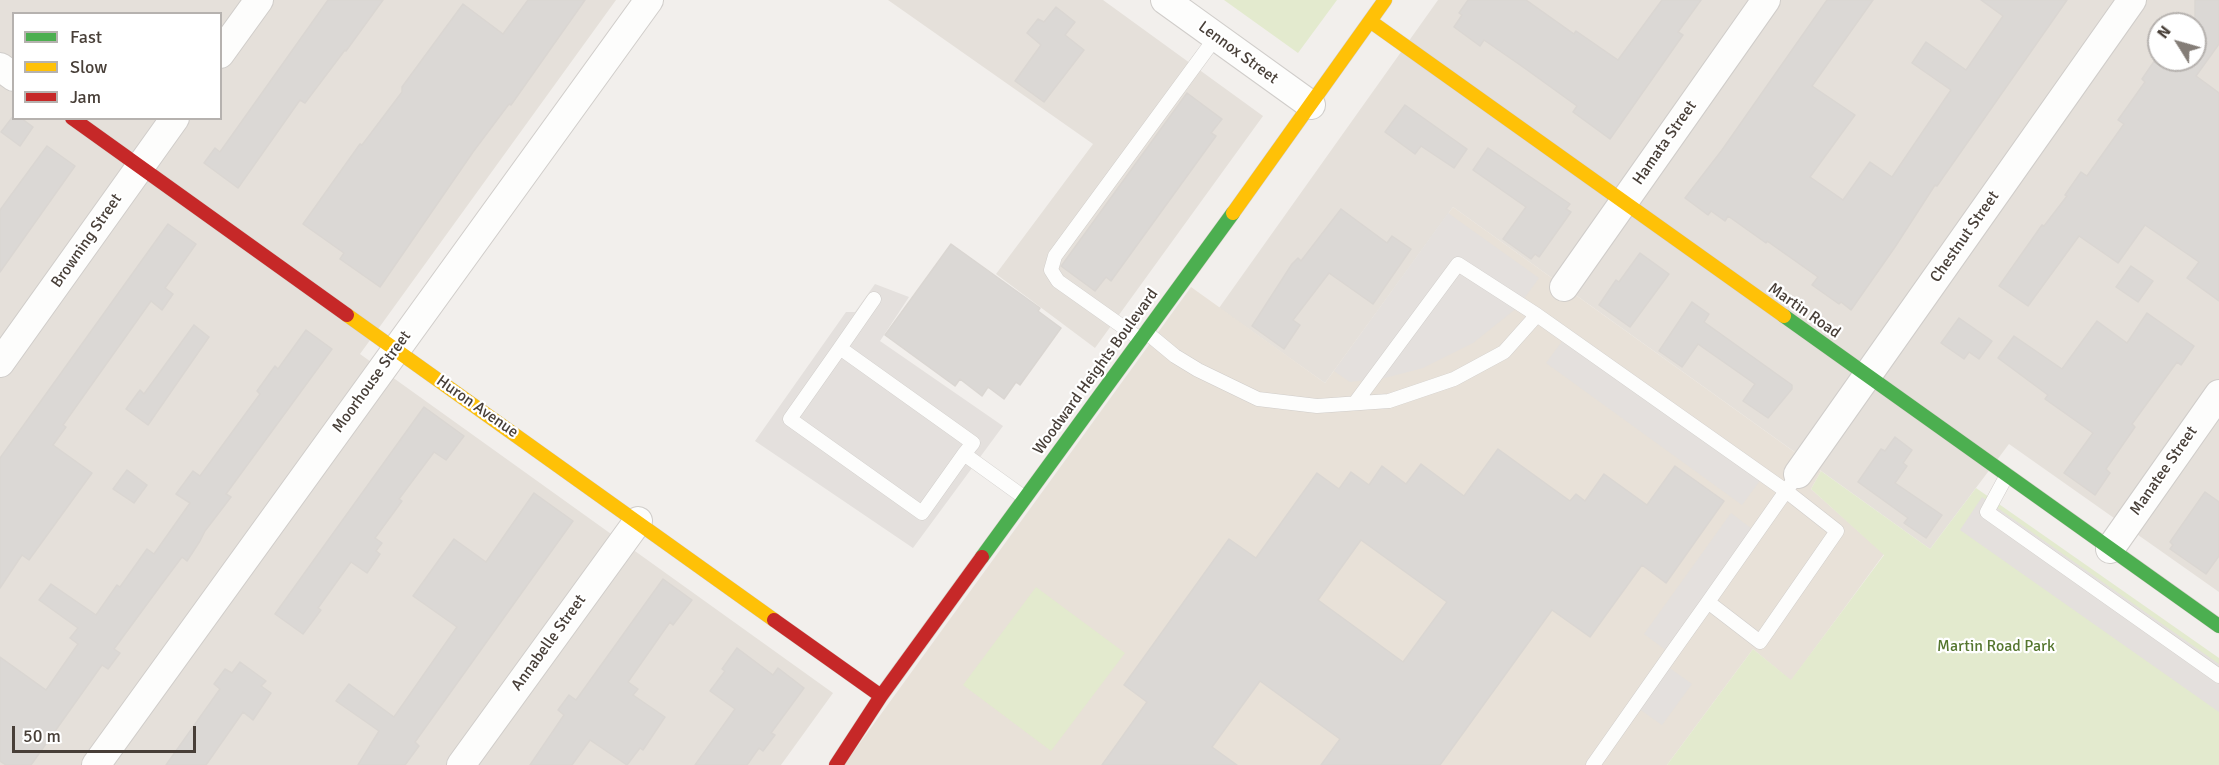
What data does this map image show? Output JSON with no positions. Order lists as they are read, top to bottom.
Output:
{
  "streets": {
    "street": [
      "Lennox Street",
      "Hamata Street",
      "Chestnut Street",
      "Browning Street",
      "Martin Road",
      "Woodward Heights Boulevard",
      "Moorhouse Street",
      "Huron Avenue",
      "Manatee Street",
      "Annabelle Street"
    ]
  },
  "crossings": [
    ["Lennox Street", "Woodward Heights Boulevard"],
    ["Hamata Street", "Martin Road"],
    ["Chestnut Street", "Martin Road"],
    ["Browning Street", "Huron Avenue"],
    ["Martin Road", "Woodward Heights Boulevard"],
    ["Martin Road", "Manatee Street"],
    ["Woodward Heights Boulevard", "Huron Avenue"],
    ["Moorhouse Street", "Huron Avenue"],
    ["Huron Avenue", "Annabelle Street"]
  ],
  "parks": ["Martin Road Park"],
  "legend": ["Fast", "Slow", "Jam"],
  "scale_bar": "50 m",
  "north": "top left"
}
